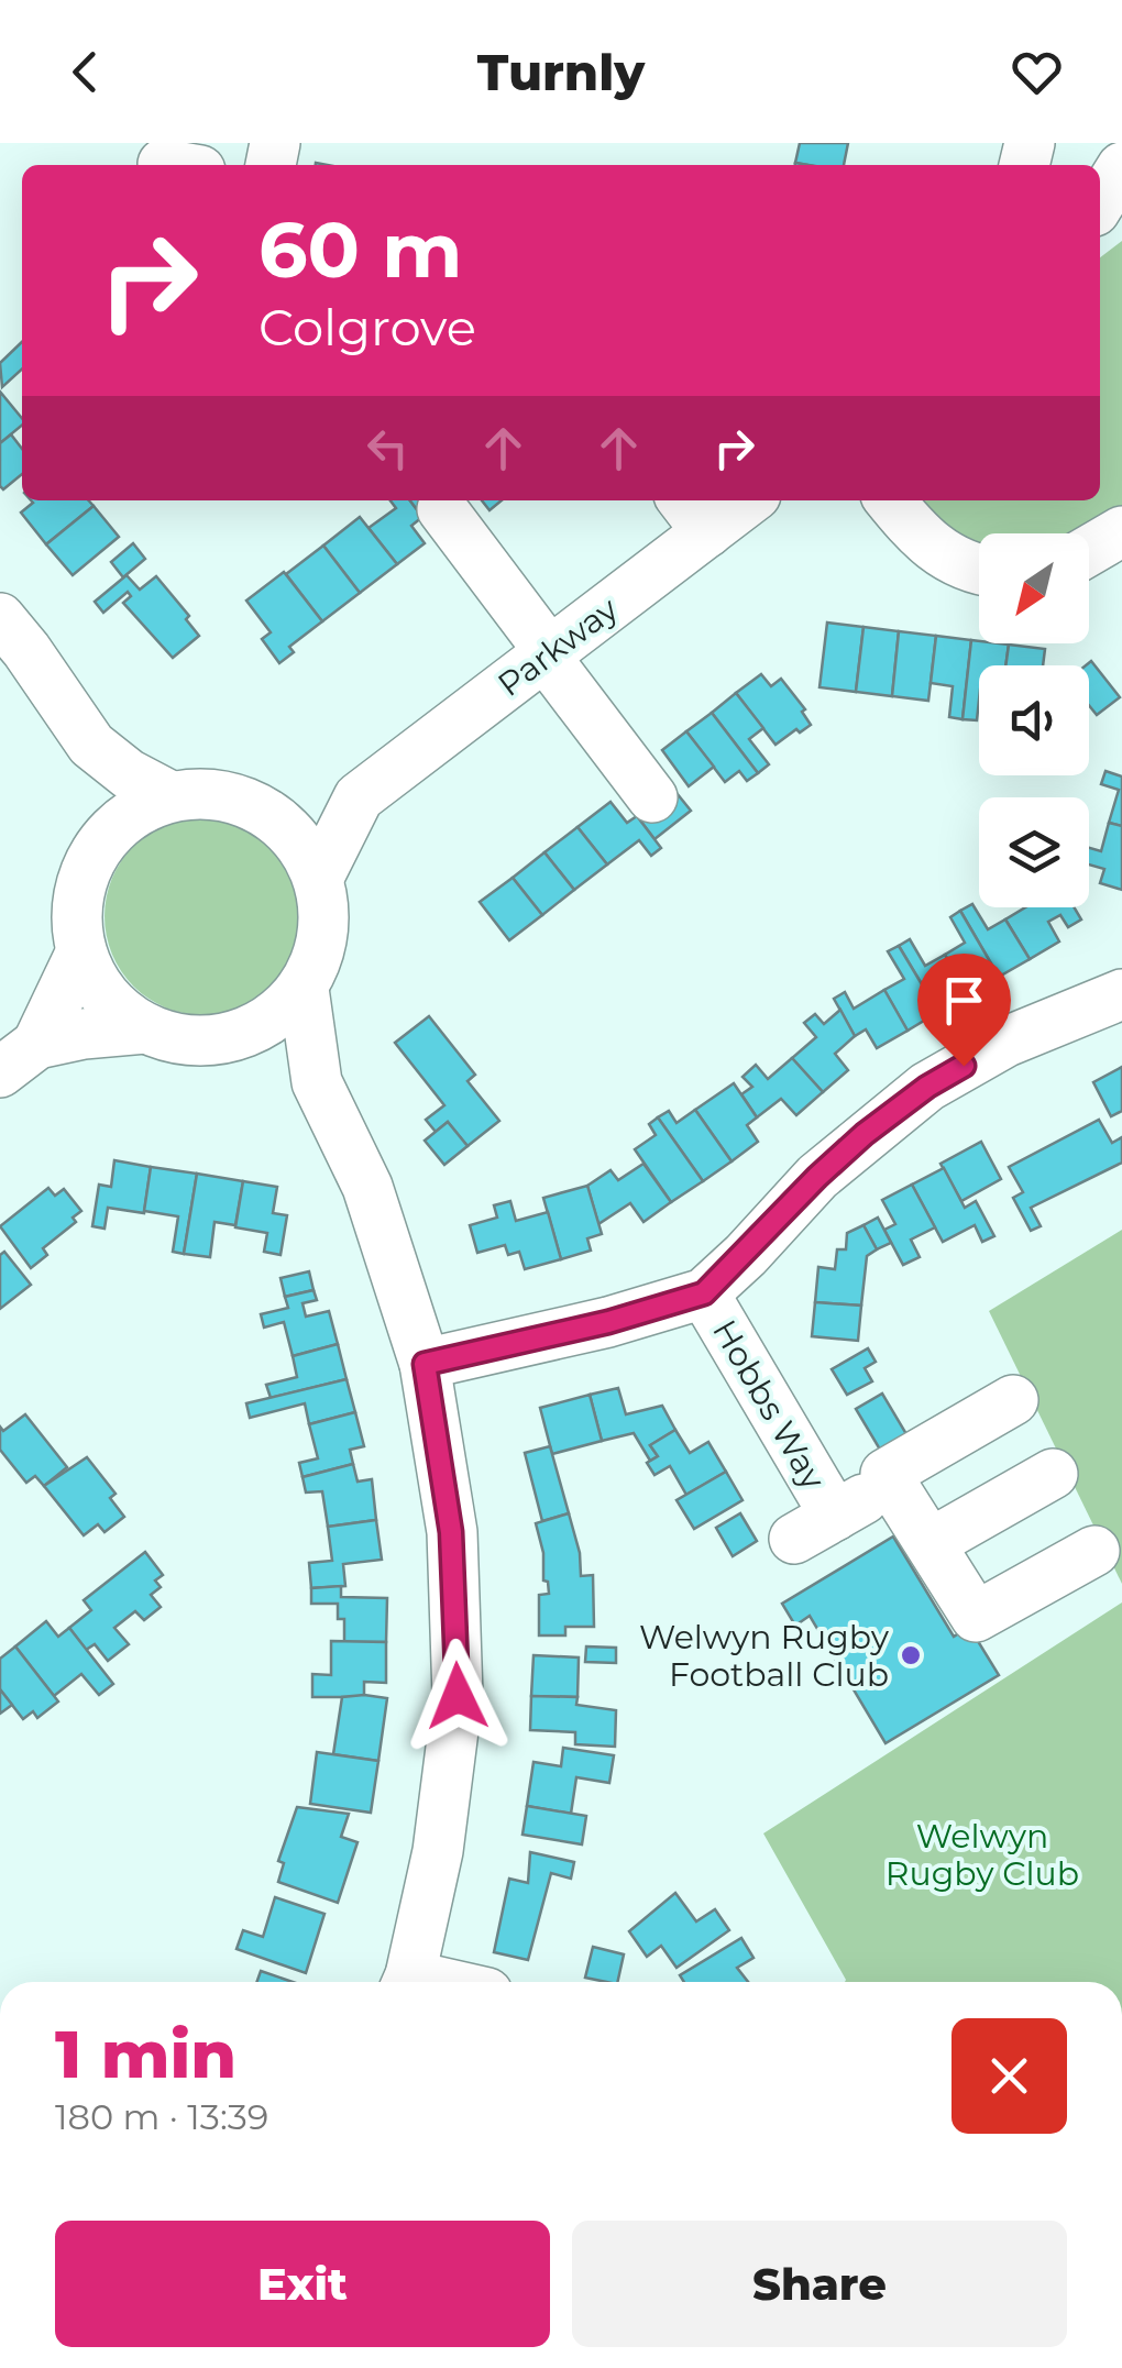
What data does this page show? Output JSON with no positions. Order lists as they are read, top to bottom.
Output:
{
  "streets": {
    "street": ["Parkway", "Hobbs Way"]
  },
  "parks": ["Welwyn Rugby Club"],
  "places": ["Welwyn Rugby Football Club"],
  "north": "bottom left",
  "page": {
    "header": "Turnly",
    "turn": ["60 m", "Colgrove"],
    "heading": ["1 min", "180 m · 13:39"],
    "buttons": ["Exit", "Share"]
  }
}
